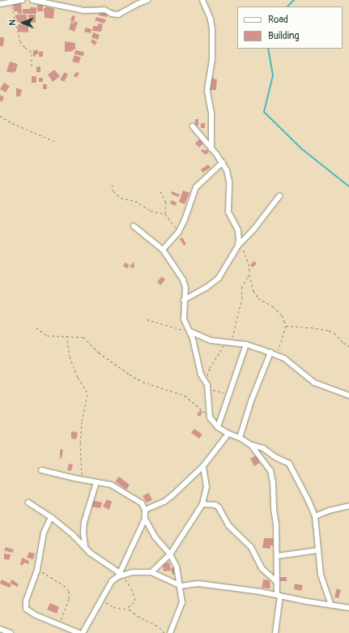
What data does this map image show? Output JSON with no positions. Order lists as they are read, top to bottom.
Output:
{
  "legend": ["Road", "Building"],
  "north": "left"
}
